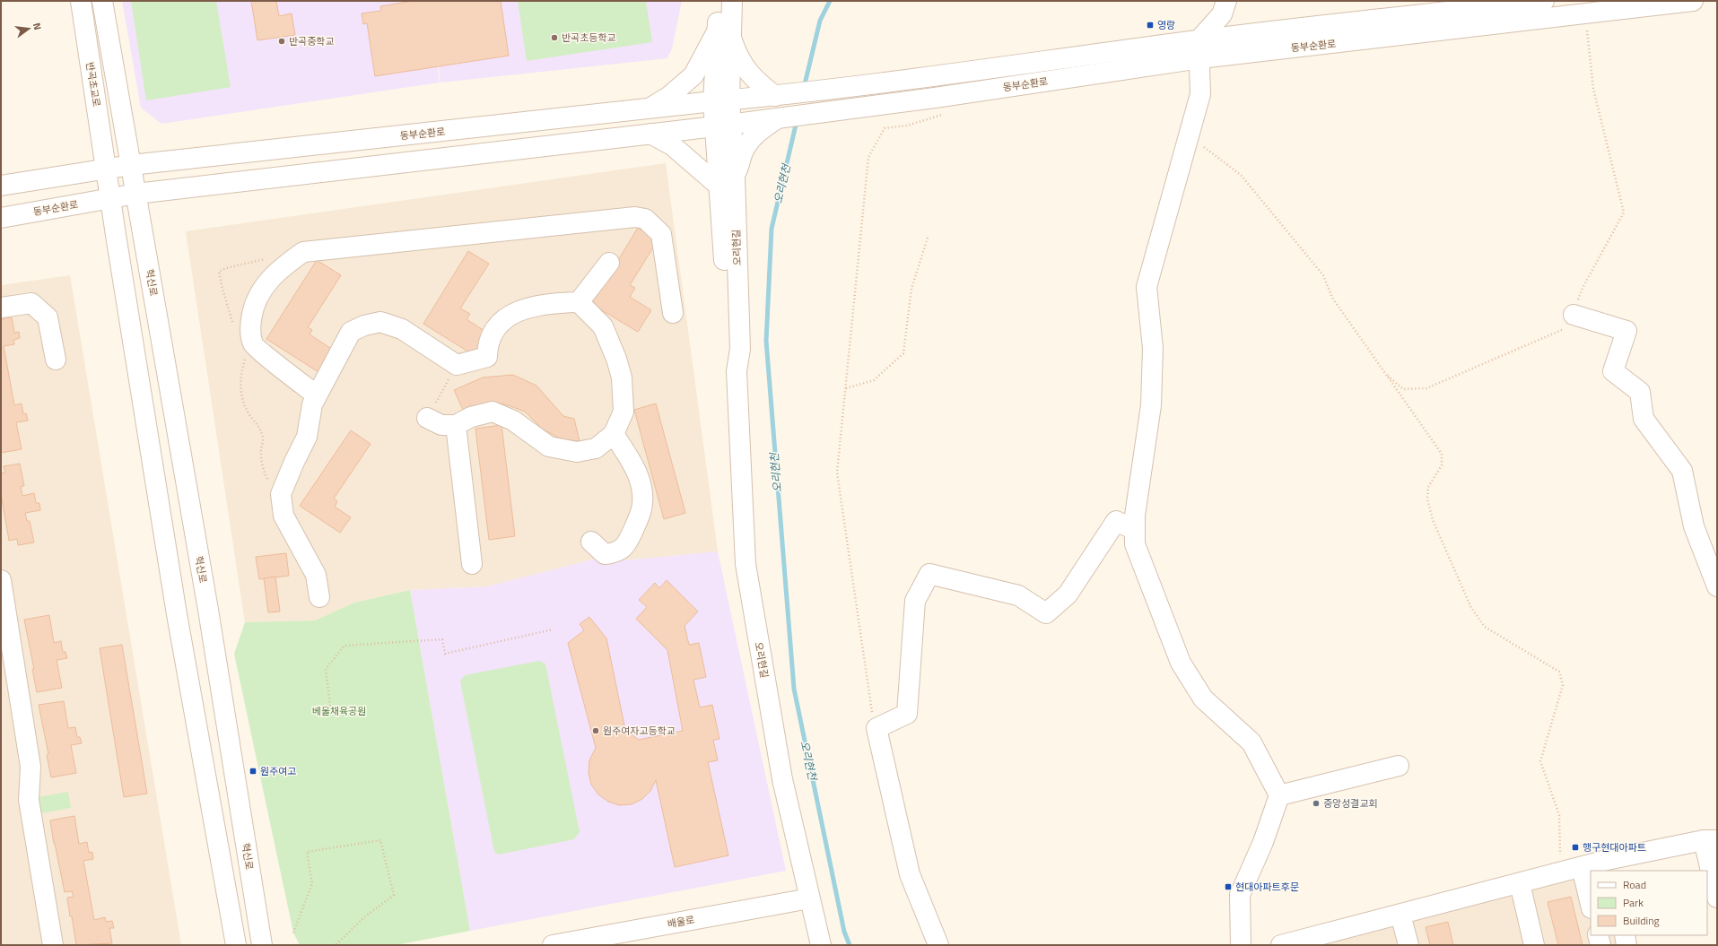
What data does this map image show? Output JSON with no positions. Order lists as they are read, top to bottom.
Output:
{
  "streets": {
    "street": [
      "동부순환로",
      "반곡초교로",
      "오리현길",
      "혁신로",
      "배울로"
    ]
  },
  "crossings": [
    ["동부순환로", "반곡초교로"],
    ["동부순환로", "오리현길"],
    ["동부순환로", "혁신로"],
    ["오리현길", "배울로"]
  ],
  "water": ["오리현천"],
  "parks": ["베울채육공원"],
  "places": {
    "transit": [
      "영랑",
      "원주여고",
      "행구현대아파트",
      "현대아파트후문"
    ],
    "other": [
      "반곡초등학교",
      "반곡중학교",
      "원주여자고등학교",
      "중앙성결교회"
    ]
  },
  "legend": ["Road", "Park", "Building"],
  "north": "right"
}
